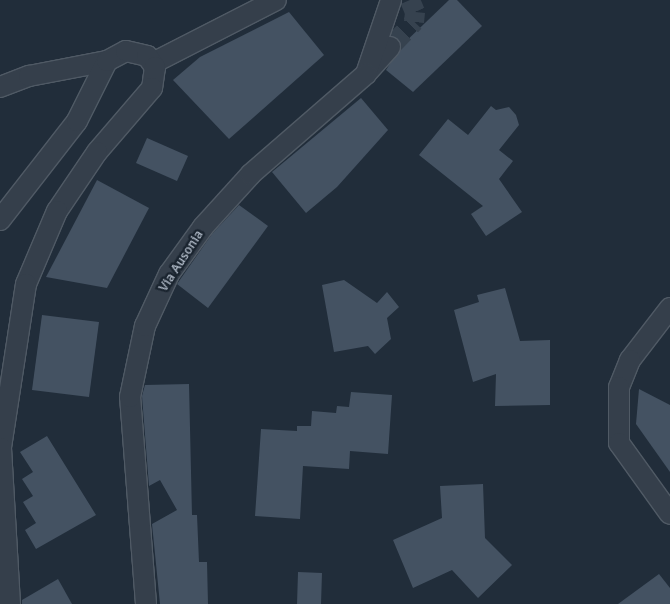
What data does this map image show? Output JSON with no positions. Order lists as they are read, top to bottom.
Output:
{
  "streets": {
    "street": ["Via Ausonia"]
  }
}
